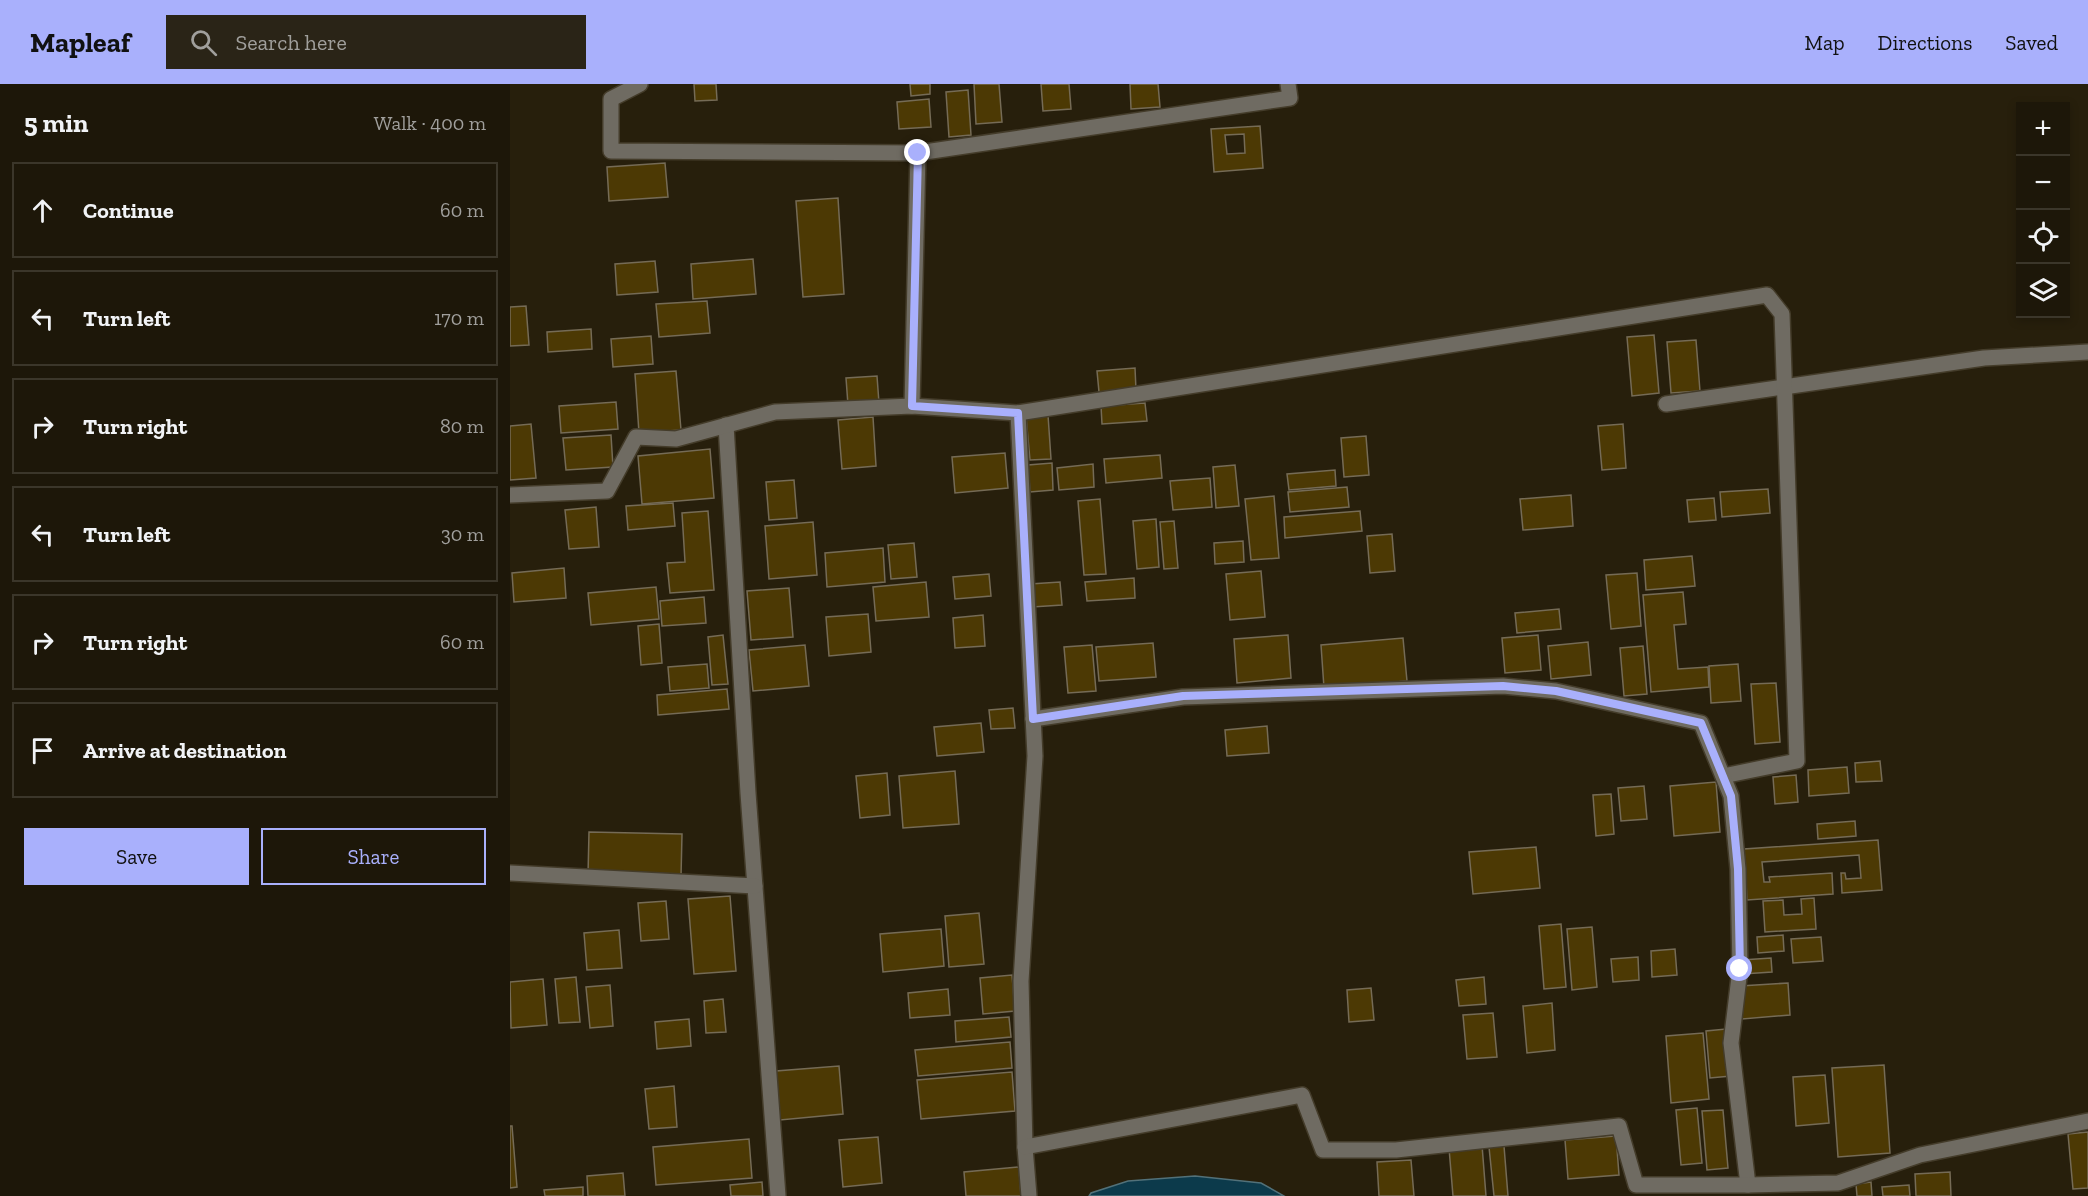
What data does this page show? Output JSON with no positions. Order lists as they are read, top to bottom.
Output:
{
  "page": {
    "header": "Mapleaf",
    "search": "Search here",
    "nav": ["Map", "Directions", "Saved"],
    "heading": ["5 min", "Walk · 400 m"],
    "map_buttons": ["+", "−"],
    "list": [
      ["Continue", "60 m"],
      ["Turn left", "170 m"],
      ["Turn right", "80 m"],
      ["Turn left", "30 m"],
      ["Turn right", "60 m"],
      "Arrive at destination"
    ],
    "buttons": ["Save", "Share"]
  }
}
